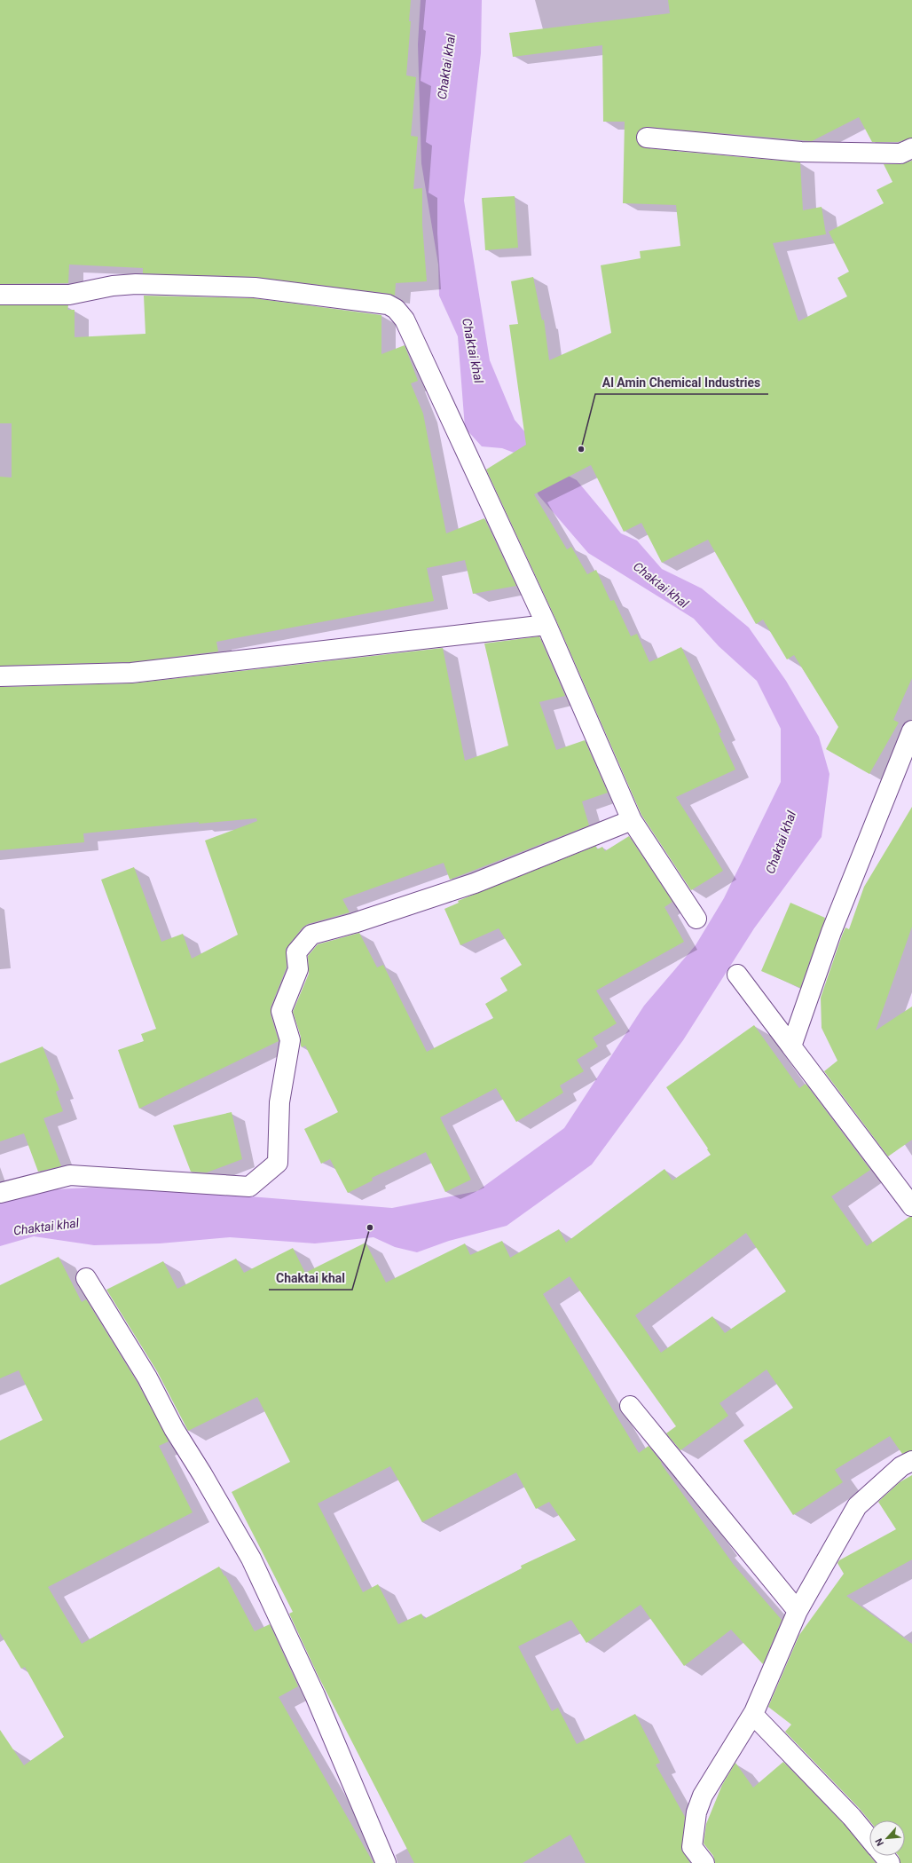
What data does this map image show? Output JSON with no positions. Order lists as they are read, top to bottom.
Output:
{
  "water": ["Chaktai khal"],
  "places": ["Al Amin Chemical Industries", "Chaktai khal"],
  "north": "bottom left"
}
